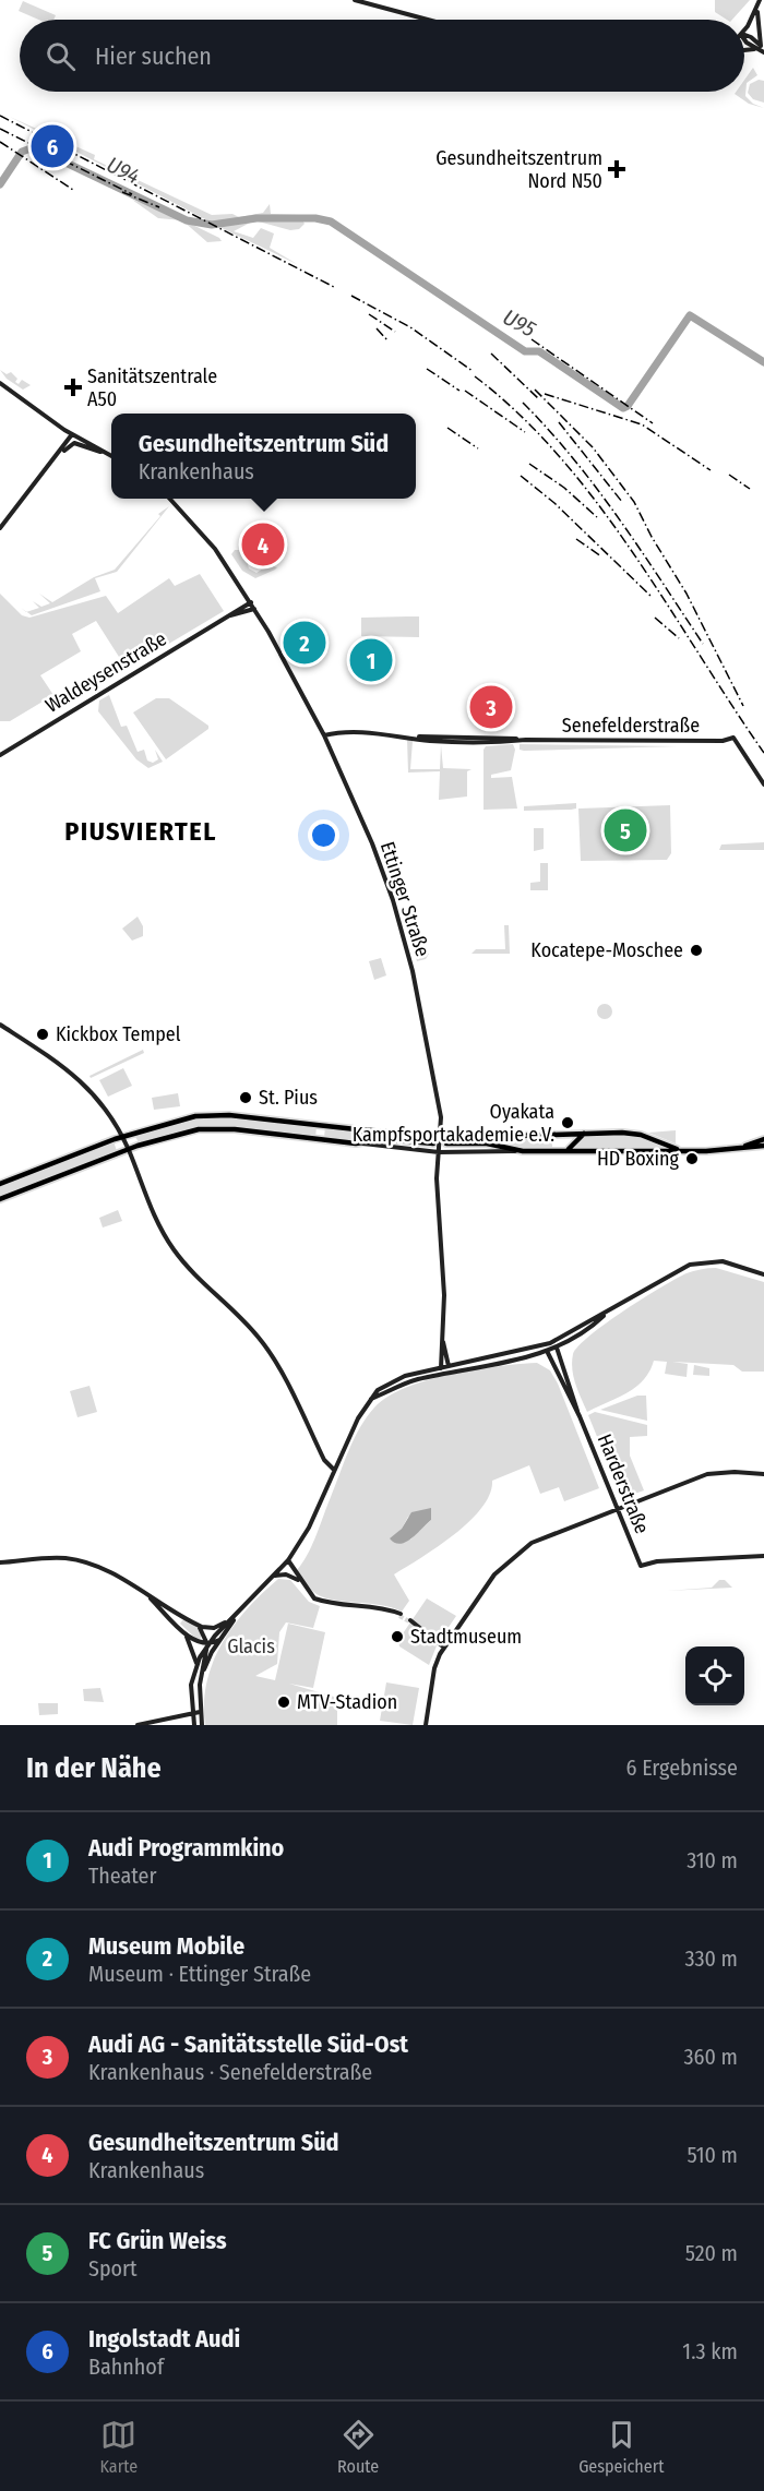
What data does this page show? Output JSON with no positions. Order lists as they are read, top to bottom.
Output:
{
  "streets": {
    "main road": [
      "Waldeysenstraße",
      "Senefelderstraße",
      "Ettinger Straße",
      "Harderstraße"
    ]
  },
  "crossings": [
    ["Waldeysenstraße", "Ettinger Straße"],
    ["Senefelderstraße", "Ettinger Straße"]
  ],
  "districts": ["PIUSVIERTEL"],
  "water": ["U94", "U95"],
  "parks": ["Glacis"],
  "places": {
    "health": ["Gesundheitszentrum Nord N50", "Sanitätszentrale A50"],
    "other": [
      "Kocatepe-Moschee",
      "Kickbox Tempel",
      "St. Pius",
      "Oyakata Kampfsportakademie e.V.",
      "HD Boxing",
      "Stadtmuseum",
      "MTV-Stadion"
    ]
  },
  "page": {
    "search": "Hier suchen",
    "pins": [
      "6",
      "4",
      "2",
      "1",
      "3",
      "5"
    ],
    "popup": ["Gesundheitszentrum Süd", "Krankenhaus"],
    "heading": ["In der Nähe", "6 Ergebnisse"],
    "list": [
      {
        "mark": "1",
        "name": "Audi Programmkino",
        "note": "Theater",
        "value": "310 m"
      },
      {
        "mark": "2",
        "name": "Museum Mobile",
        "note": "Museum · Ettinger Straße",
        "value": "330 m"
      },
      {
        "mark": "3",
        "name": "Audi AG - Sanitätsstelle Süd-Ost",
        "note": "Krankenhaus · Senefelderstraße",
        "value": "360 m"
      },
      {
        "mark": "4",
        "name": "Gesundheitszentrum Süd",
        "note": "Krankenhaus",
        "value": "510 m"
      },
      {
        "mark": "5",
        "name": "FC Grün Weiss",
        "note": "Sport",
        "value": "520 m"
      },
      {
        "mark": "6",
        "name": "Ingolstadt Audi",
        "note": "Bahnhof",
        "value": "1.3 km"
      }
    ],
    "nav": ["Karte", "Route", "Gespeichert"]
  }
}
